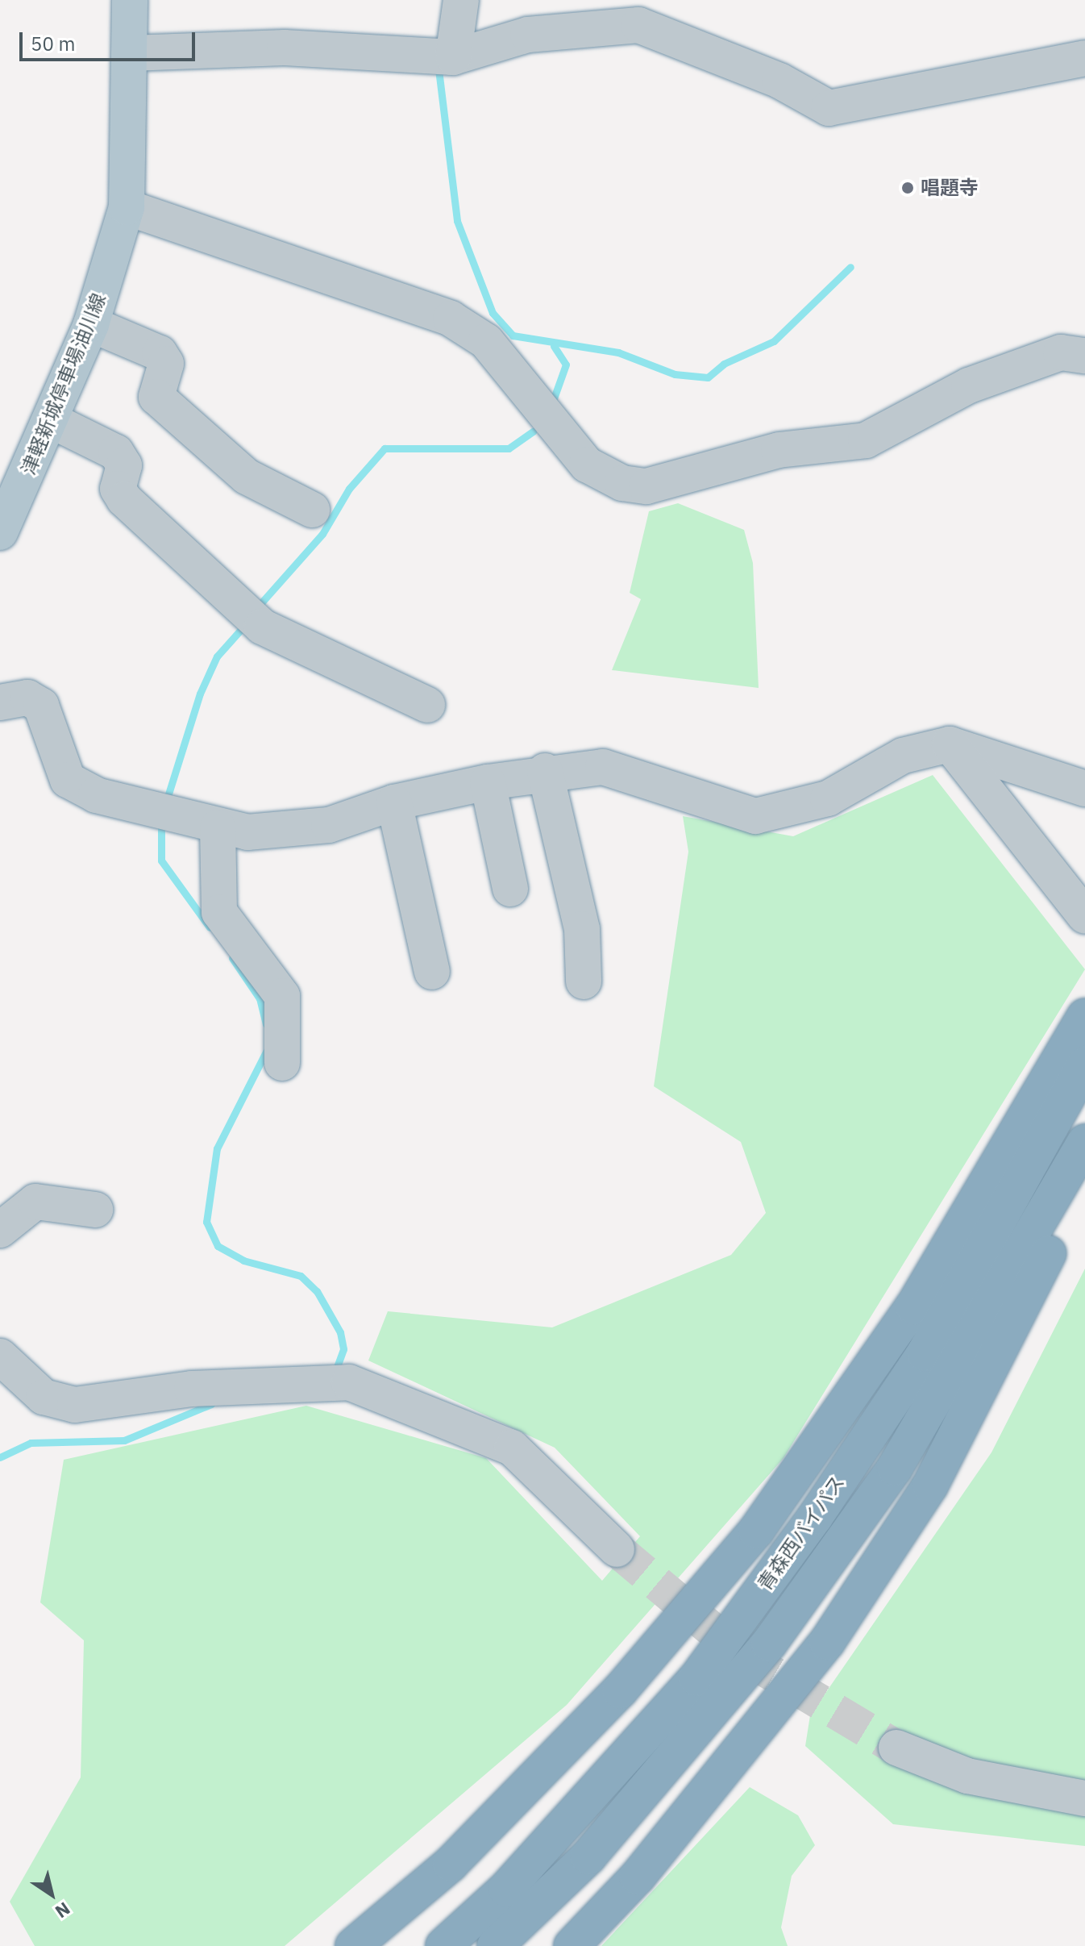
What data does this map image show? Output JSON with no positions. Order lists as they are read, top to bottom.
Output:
{
  "streets": {
    "highway": ["青森西バイパス"],
    "main road": ["津軽新城停車場油川線"]
  },
  "places": ["唱題寺"],
  "scale_bar": "50 m",
  "north": "bottom right"
}
